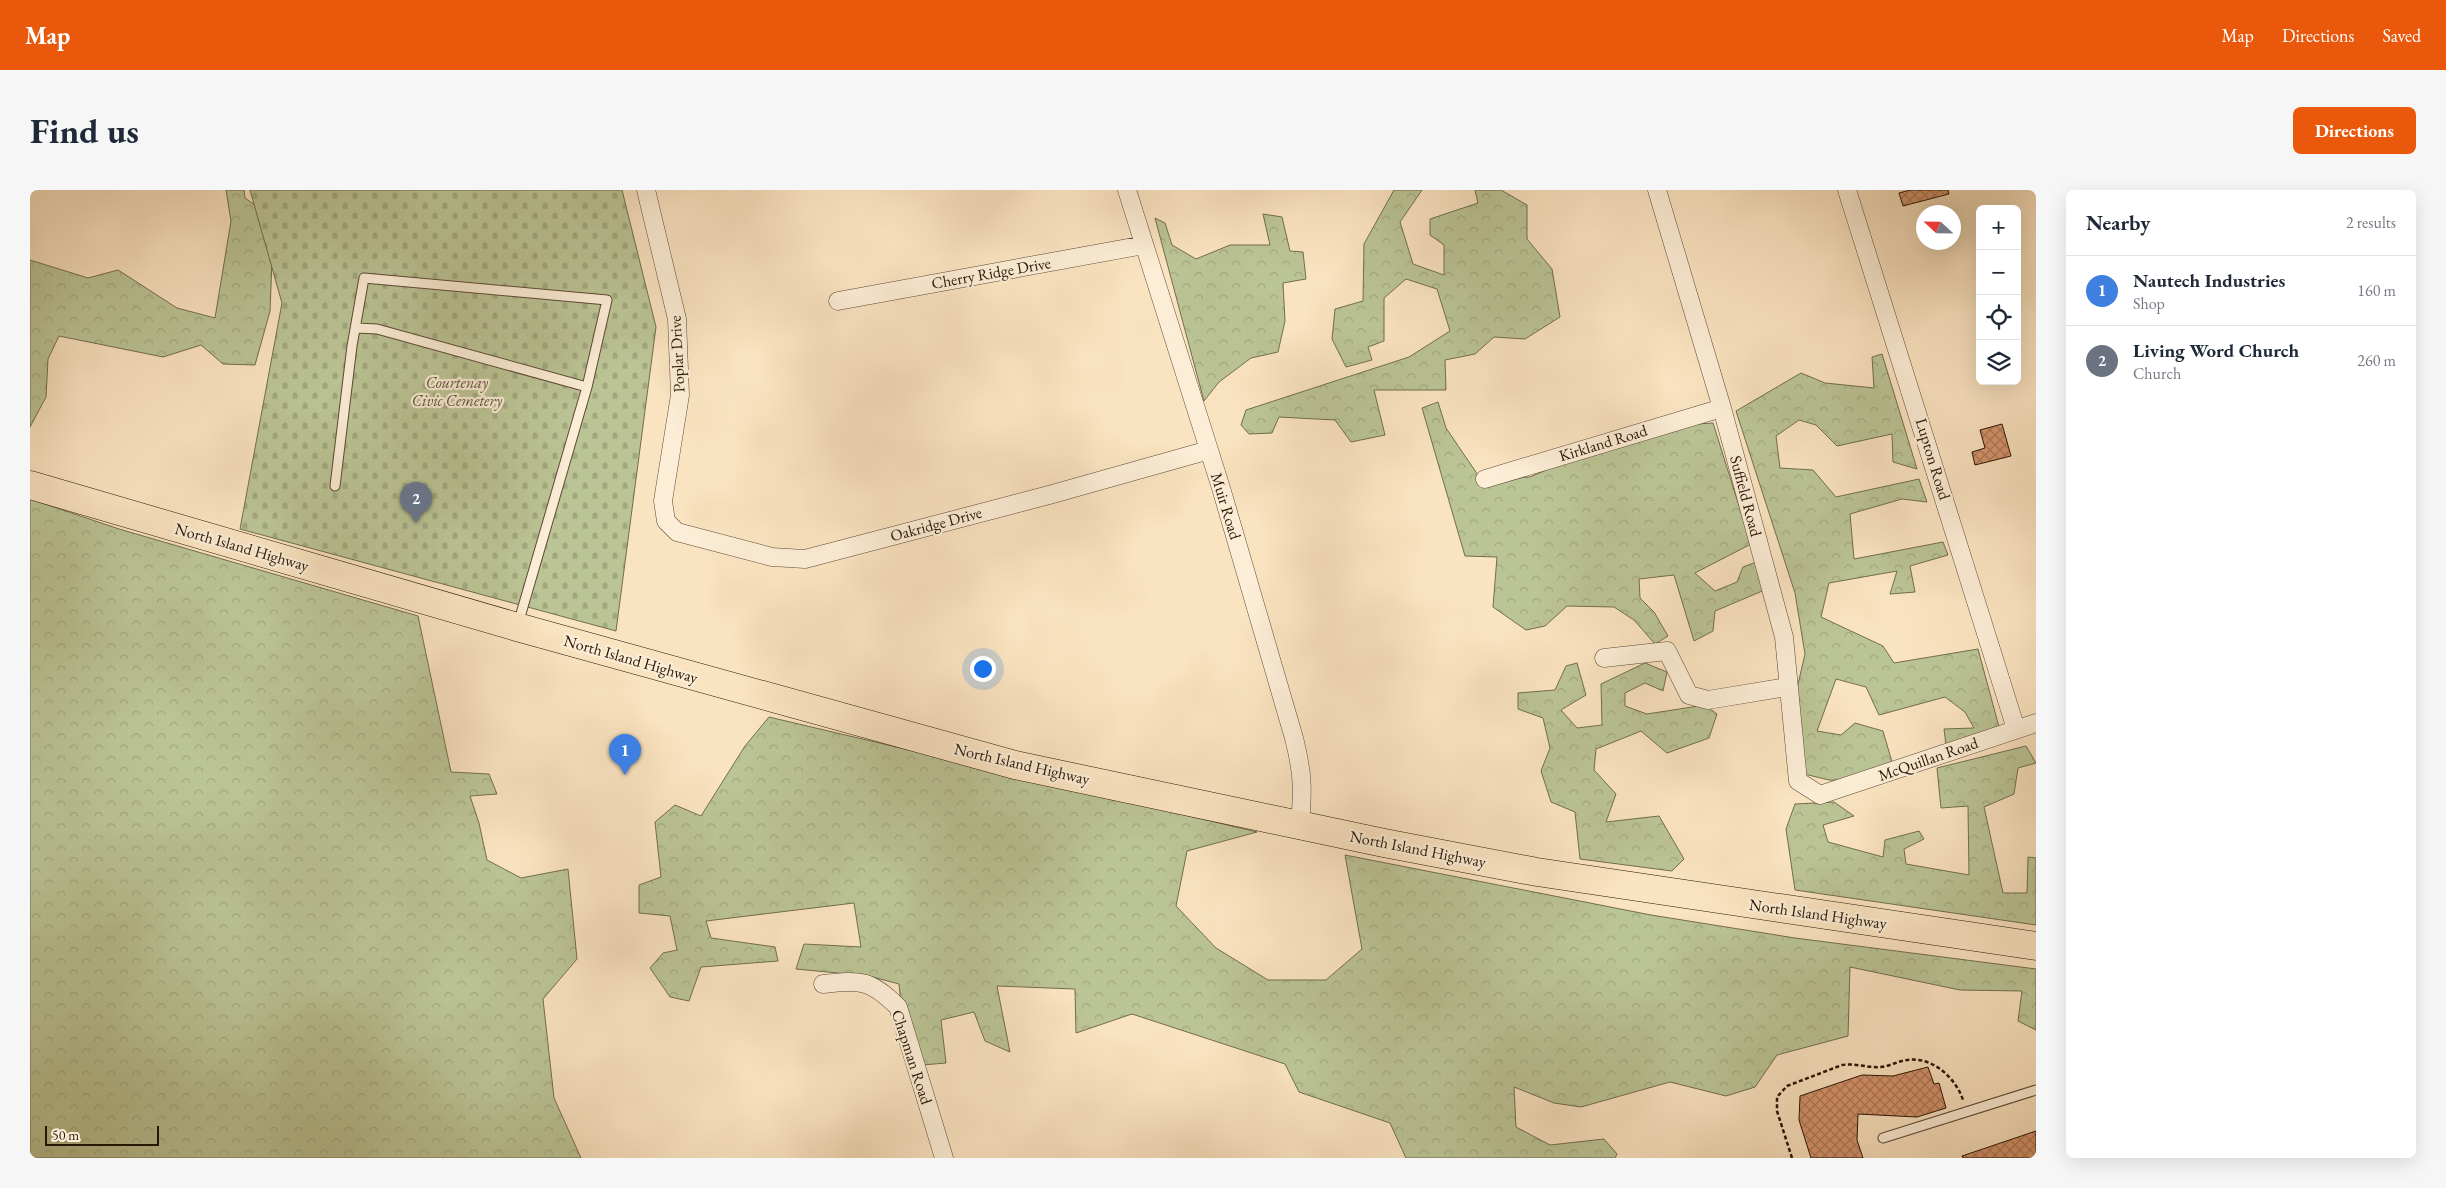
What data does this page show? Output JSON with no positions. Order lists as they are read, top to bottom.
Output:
{
  "streets": {
    "main road": ["North Island Highway"],
    "street": [
      "Cherry Ridge Drive",
      "Poplar Drive",
      "Kirkland Road",
      "Lupton Road",
      "Suffield Road",
      "Muir Road",
      "Oakridge Drive",
      "McQuillan Road",
      "Chapman Road"
    ]
  },
  "crossings": [
    ["Cherry Ridge Drive", "Muir Road"],
    ["Poplar Drive", "Oakridge Drive"],
    ["Kirkland Road", "Suffield Road"],
    ["Lupton Road", "McQuillan Road"],
    ["Suffield Road", "McQuillan Road"],
    ["Muir Road", "Oakridge Drive"],
    ["Muir Road", "North Island Highway"]
  ],
  "parks": ["Courtenay Civic Cemetery"],
  "scale_bar": "50 m",
  "north": "left",
  "page": {
    "header": "Map",
    "nav": ["Map", "Directions", "Saved"],
    "buttons": "Directions",
    "title": "Find us",
    "heading": ["Nearby", "2 results"],
    "map_buttons": ["+", "−"],
    "list": [
      {
        "mark": "1",
        "name": "Nautech Industries",
        "note": "Shop",
        "value": "160 m"
      },
      {
        "mark": "2",
        "name": "Living Word Church",
        "note": "Church",
        "value": "260 m"
      }
    ],
    "pins": ["2", "1"],
    "scale": "50 m"
  }
}
